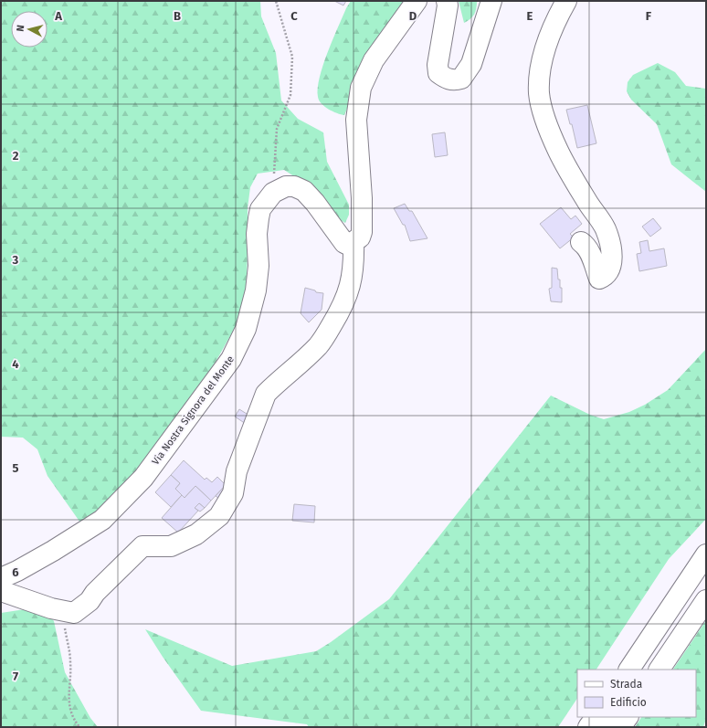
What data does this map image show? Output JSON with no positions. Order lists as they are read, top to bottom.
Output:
{
  "streets": {
    "main road": ["Via Nostra Signora del Monte"]
  },
  "legend": ["Strada", "Edificio"],
  "north": "left",
  "grid": {
    "columns": [
      "A",
      "B",
      "C",
      "D",
      "E",
      "F"
    ],
    "rows": [
      "2",
      "3",
      "4",
      "5",
      "6",
      "7"
    ]
  }
}
